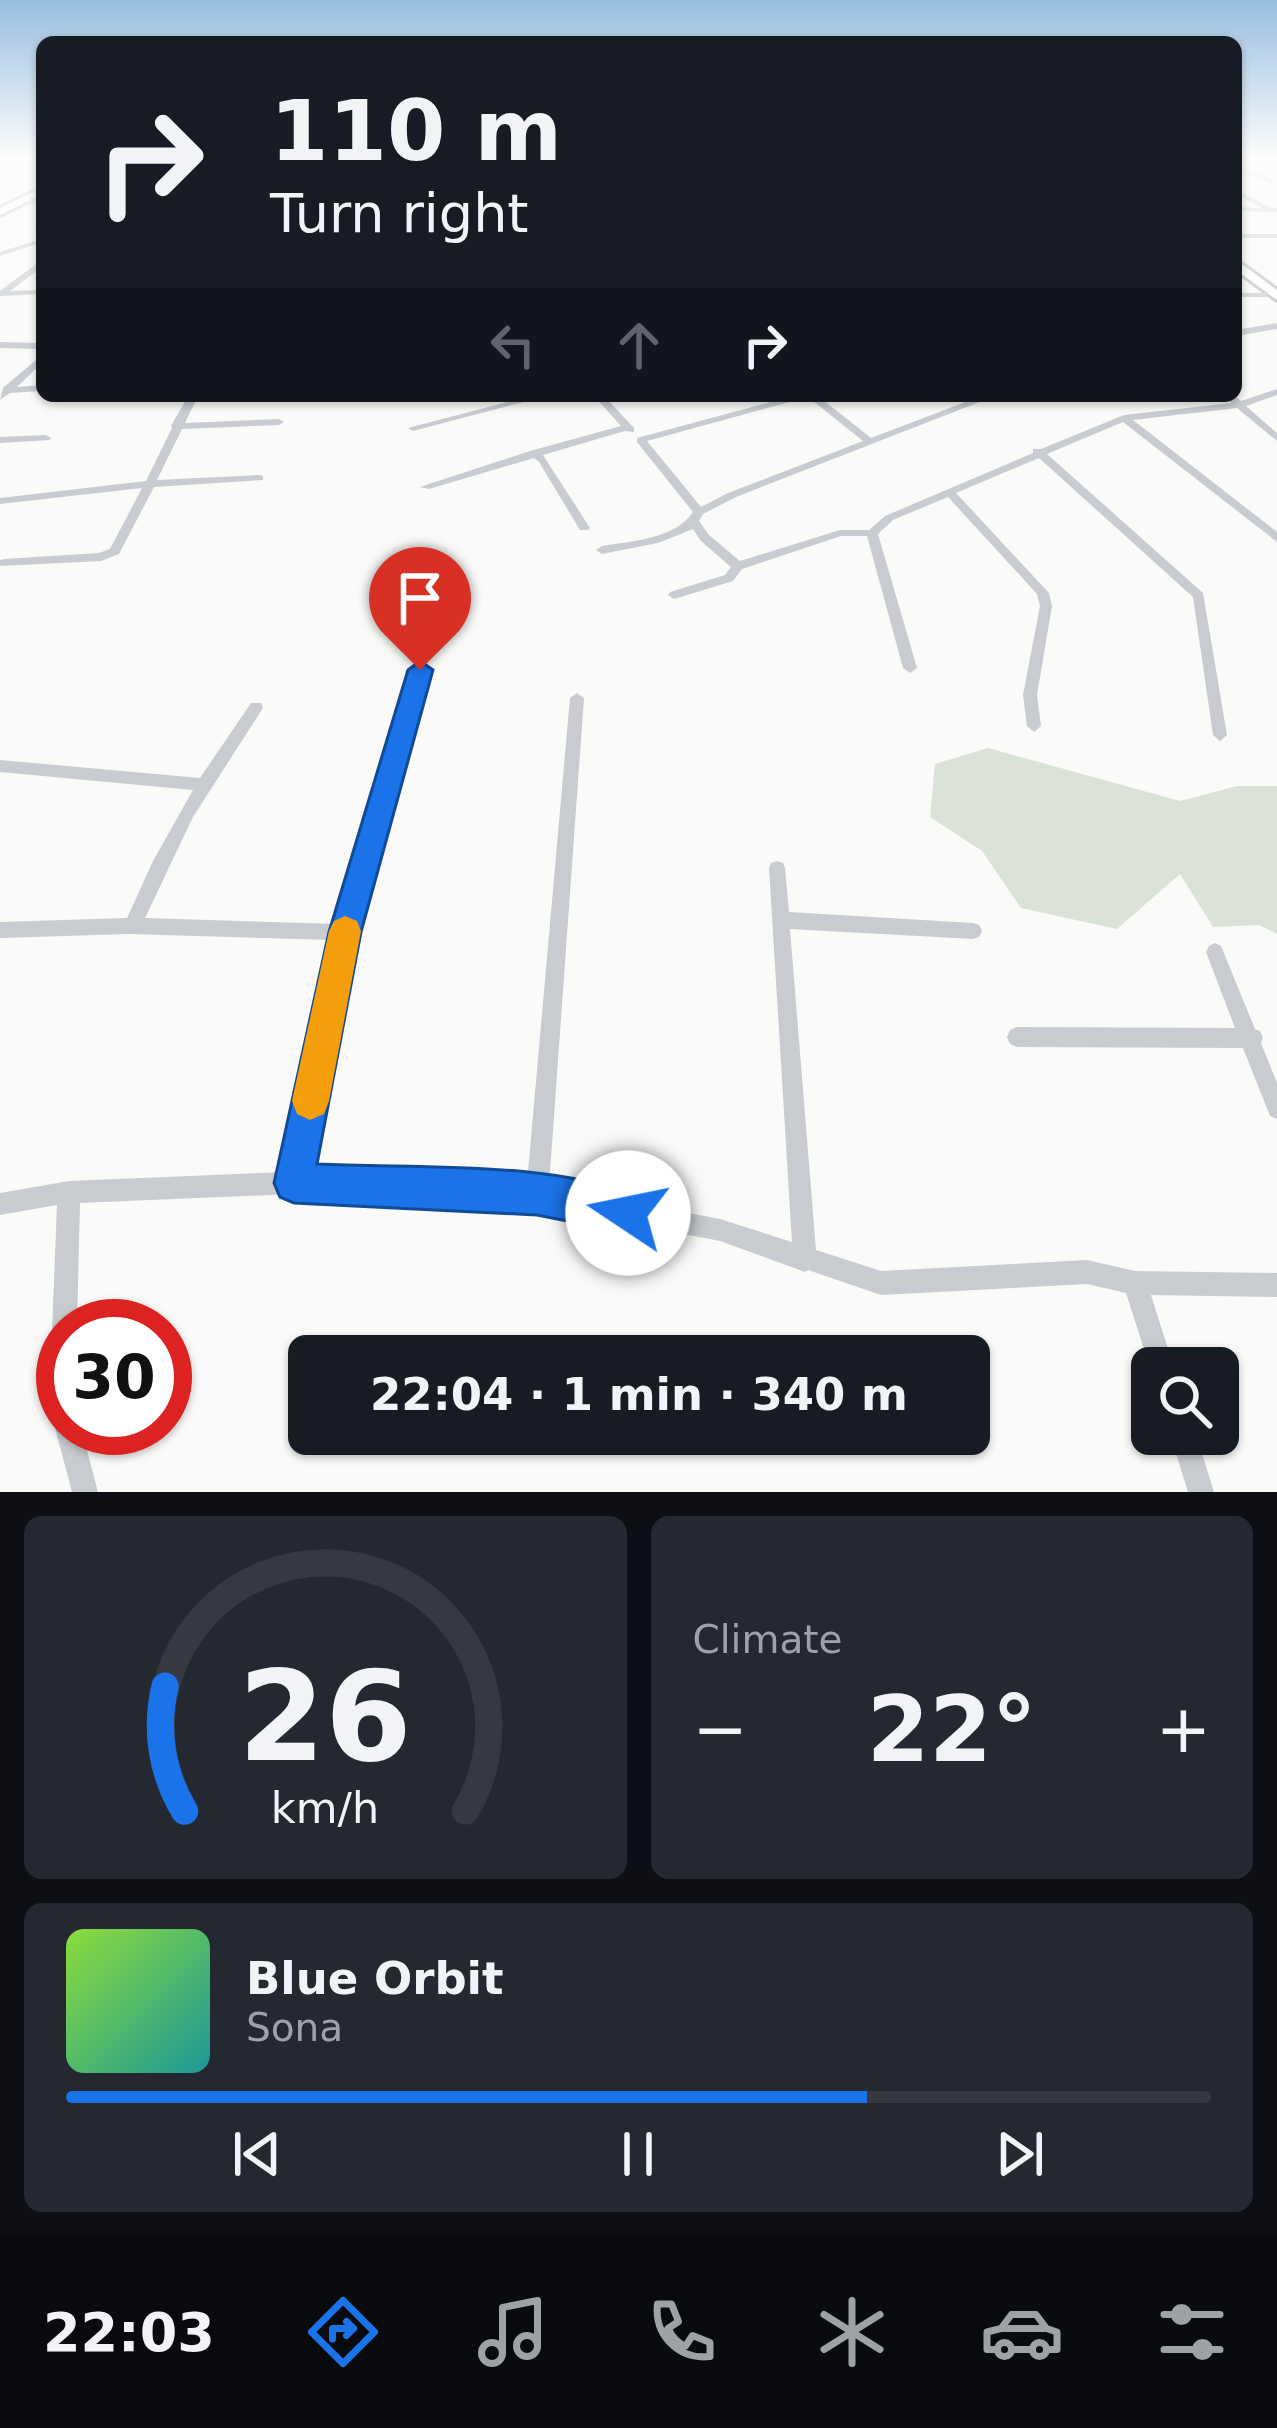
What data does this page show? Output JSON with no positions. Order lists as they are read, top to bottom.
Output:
{
  "page": {
    "turn": ["110 m", "Turn right"],
    "limit": "30",
    "trip": "22:04 · 1 min · 340 m",
    "tile": "Climate",
    "heat": ["−", "22°", "+"],
    "song": ["Blue Orbit", "Sona"],
    "tabs": "22:03",
    "gauge": ["26", "km/h"]
  }
}
